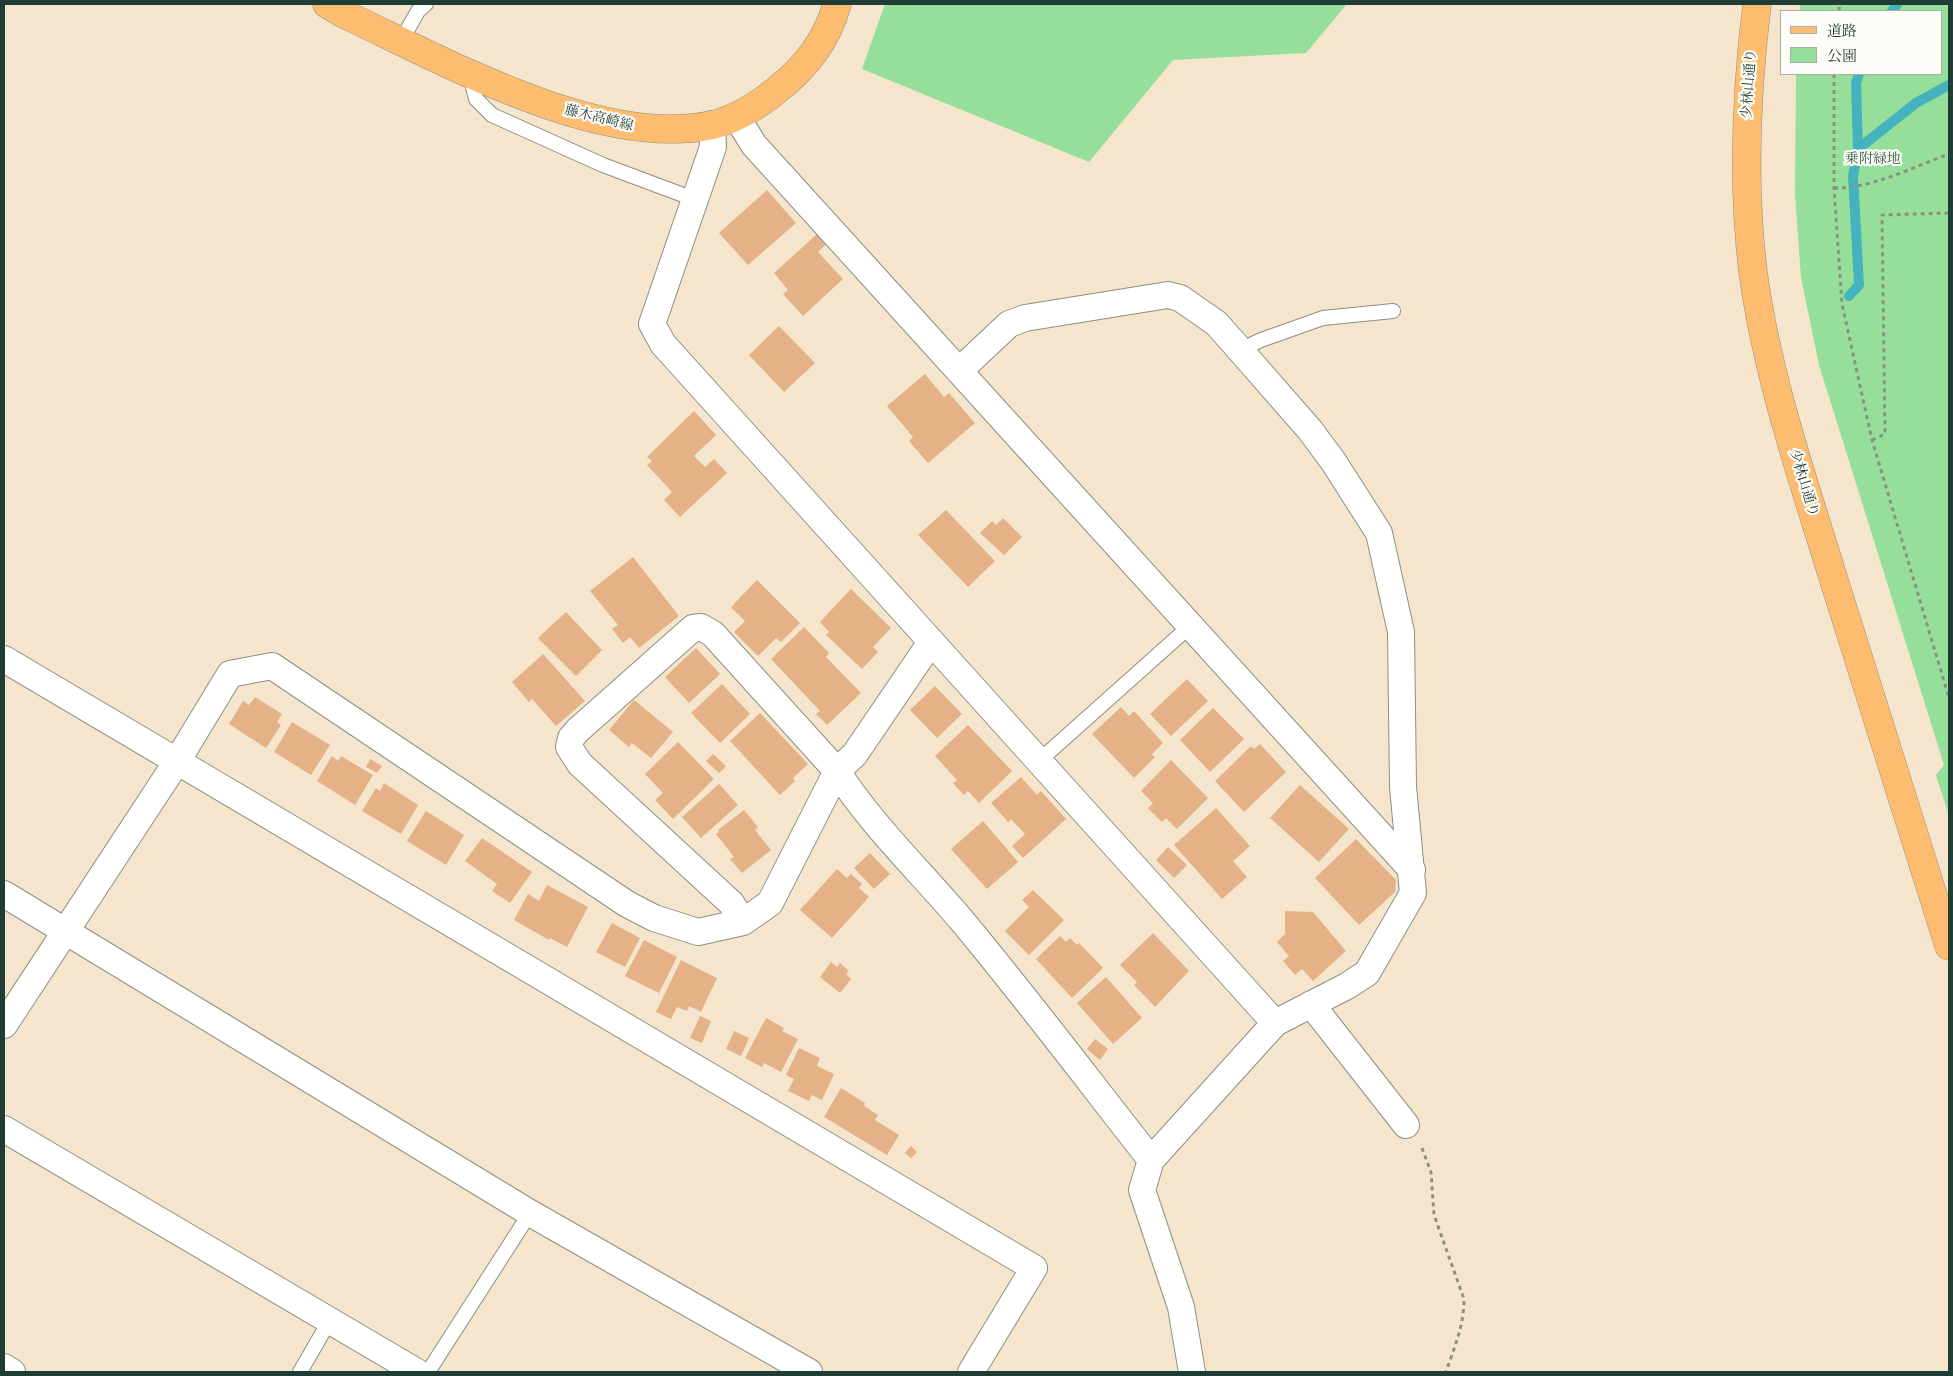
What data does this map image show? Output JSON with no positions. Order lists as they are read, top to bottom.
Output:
{
  "streets": {
    "main road": ["少林山通り", "藤木高崎線"]
  },
  "parks": ["乗附緑地"],
  "legend": ["道路", "公園"]
}
